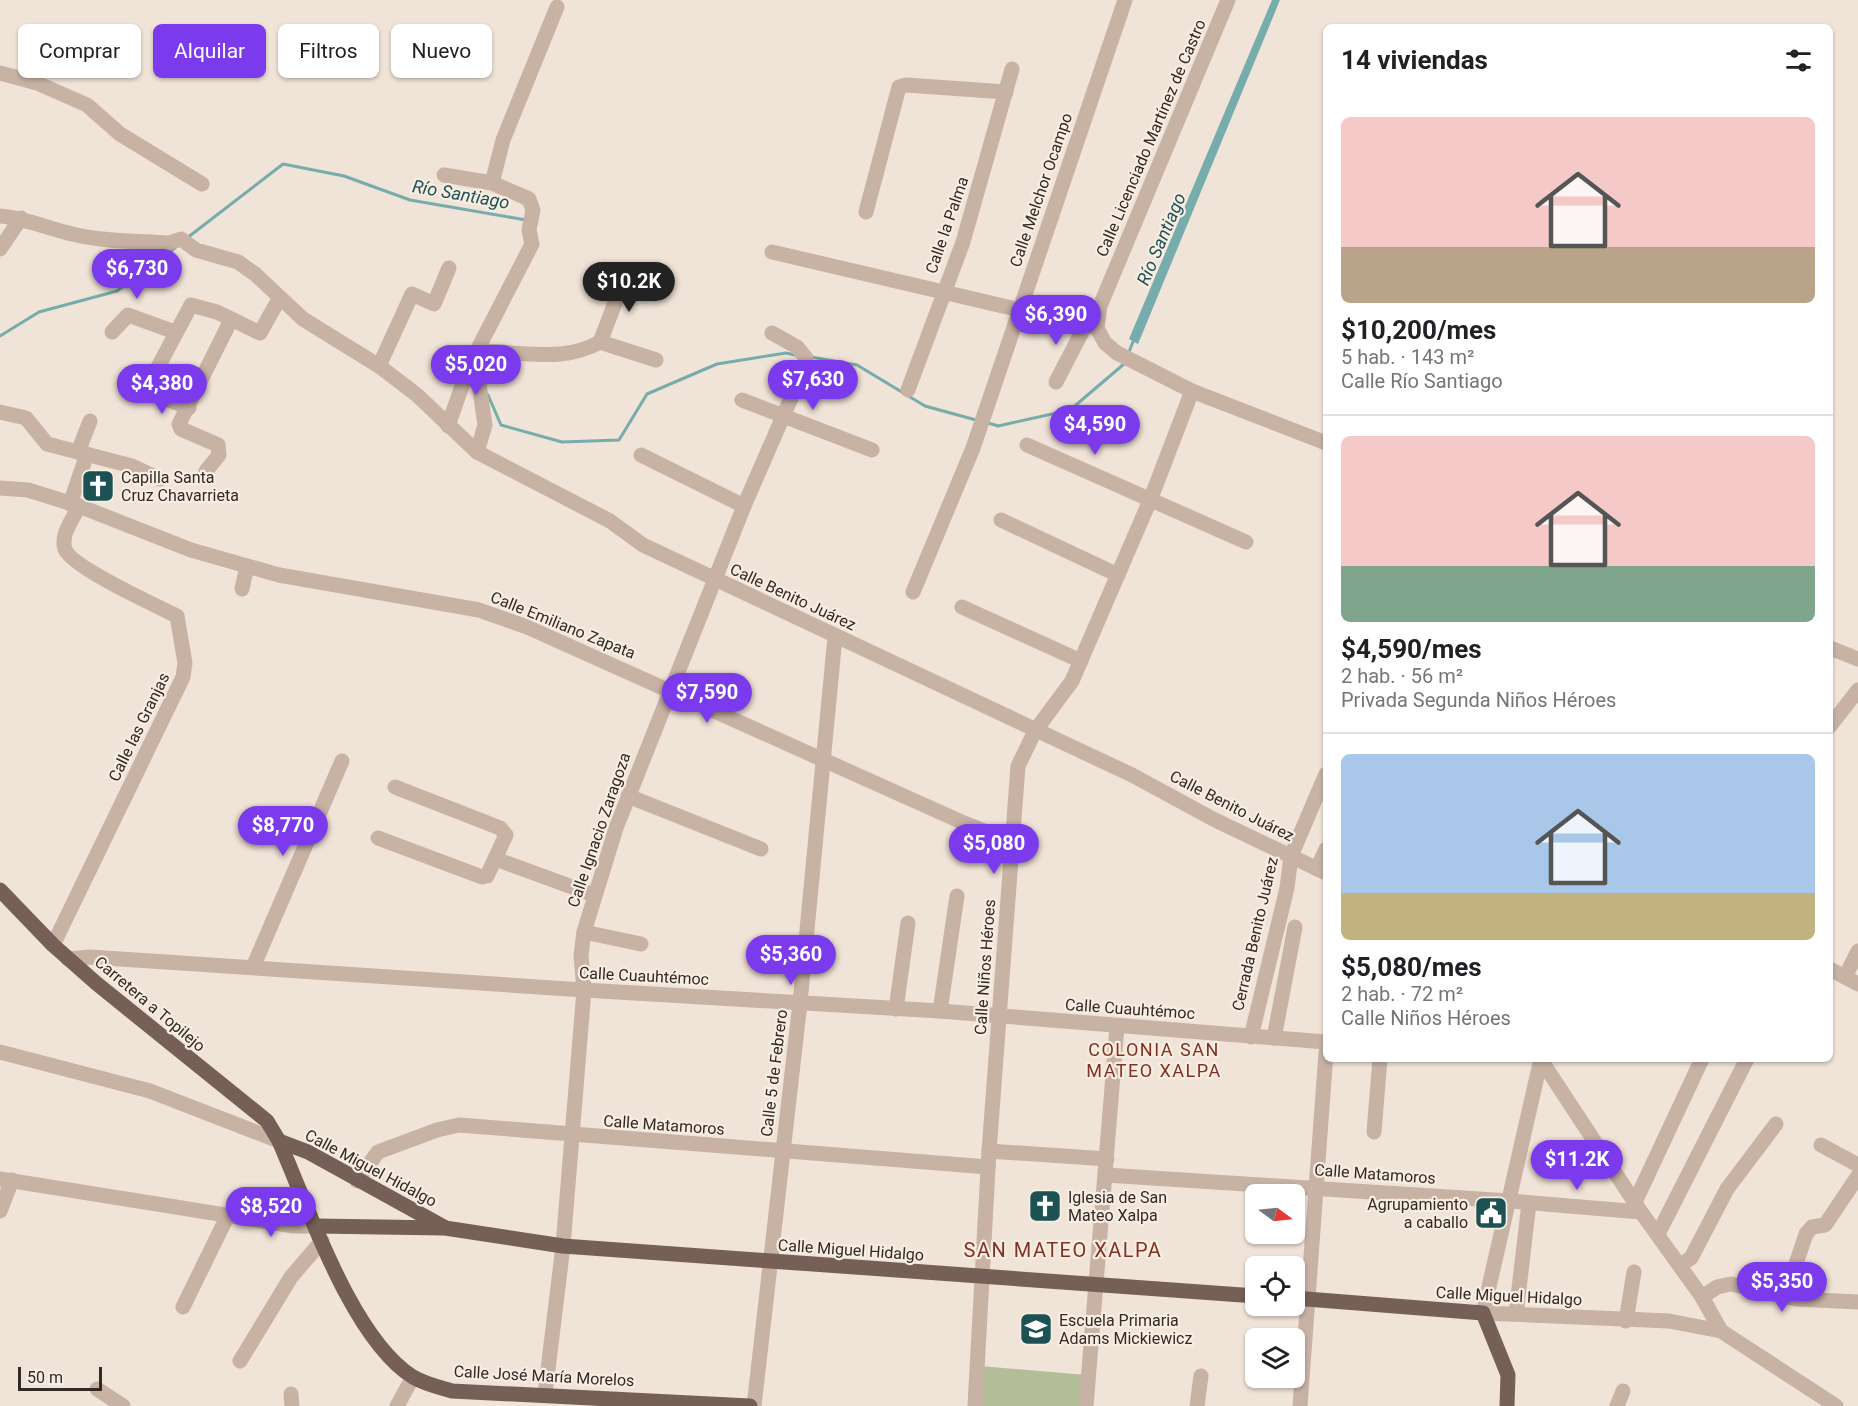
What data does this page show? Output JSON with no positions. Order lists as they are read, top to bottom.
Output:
{
  "streets": {
    "main road": ["Carretera a Topilejo", "Calle Miguel Hidalgo", "Calle José María Morelos"],
    "street": [
      "Calle Licenciado Martínez de Castro",
      "Calle Melchor Ocampo",
      "Calle la Palma",
      "Calle Benito Juárez",
      "Calle Emiliano Zapata",
      "Calle las Granjas",
      "Calle Ignacio Zaragoza",
      "Cerrada Benito Juárez",
      "Calle Niños Héroes",
      "Calle Cuauhtémoc",
      "Calle 5 de Febrero",
      "Calle Matamoros"
    ]
  },
  "crossings": [
    ["Calle Benito Juárez", "Calle Ignacio Zaragoza"],
    ["Calle Benito Juárez", "Cerrada Benito Juárez"],
    ["Calle Benito Juárez", "Calle Niños Héroes"],
    ["Calle Benito Juárez", "Calle 5 de Febrero"],
    ["Calle Emiliano Zapata", "Calle las Granjas"],
    ["Calle Emiliano Zapata", "Calle Ignacio Zaragoza"],
    ["Calle Emiliano Zapata", "Calle Niños Héroes"],
    ["Calle Emiliano Zapata", "Calle 5 de Febrero"],
    ["Calle las Granjas", "Carretera a Topilejo"],
    ["Calle Ignacio Zaragoza", "Calle Cuauhtémoc"],
    ["Calle Ignacio Zaragoza", "Calle Matamoros"],
    ["Calle Ignacio Zaragoza", "Calle Miguel Hidalgo"],
    ["Calle Ignacio Zaragoza", "Calle José María Morelos"],
    ["Cerrada Benito Juárez", "Calle Cuauhtémoc"],
    ["Calle Niños Héroes", "Calle Cuauhtémoc"],
    ["Calle Niños Héroes", "Calle Matamoros"],
    ["Calle Niños Héroes", "Calle Miguel Hidalgo"],
    ["Calle Cuauhtémoc", "Carretera a Topilejo"],
    ["Calle Cuauhtémoc", "Calle 5 de Febrero"],
    ["Carretera a Topilejo", "Calle Miguel Hidalgo"],
    ["Carretera a Topilejo", "Calle José María Morelos"],
    ["Calle 5 de Febrero", "Calle Matamoros"],
    ["Calle 5 de Febrero", "Calle Miguel Hidalgo"],
    ["Calle 5 de Febrero", "Calle José María Morelos"],
    ["Calle Matamoros", "Calle Miguel Hidalgo"],
    ["Calle Miguel Hidalgo", "Calle José María Morelos"]
  ],
  "districts": ["COLONIA SAN MATEO XALPA", "SAN MATEO XALPA"],
  "water": ["Río Santiago"],
  "places": {
    "church": ["Capilla Santa Cruz Chavarrieta", "Iglesia de San Mateo Xalpa"],
    "public building": ["Agrupamiento a caballo"],
    "school or university": ["Escuela Primaria Adams Mickiewicz"]
  },
  "scale_bar": "50 m",
  "north": "right",
  "page": {
    "chip": [
      "Comprar",
      "Alquilar",
      "Filtros",
      "Nuevo"
    ],
    "heading": "14 viviendas",
    "list": [
      {
        "name": "$10,200/mes",
        "note": "5 hab. · 143 m² · Calle Río Santiago"
      },
      {
        "name": "$4,590/mes",
        "note": "2 hab. · 56 m² · Privada Segunda Niños Héroes"
      },
      {
        "name": "$5,080/mes",
        "note": "2 hab. · 72 m² · Calle Niños Héroes"
      }
    ],
    "price": [
      "$6,730",
      "$10.2K",
      "$6,390",
      "$5,020",
      "$7,630",
      "$4,380",
      "$4,590",
      "$7,590",
      "$8,770",
      "$5,080",
      "$5,360",
      "$11.2K",
      "$8,520",
      "$5,350"
    ],
    "scale": "50 m"
  }
}
